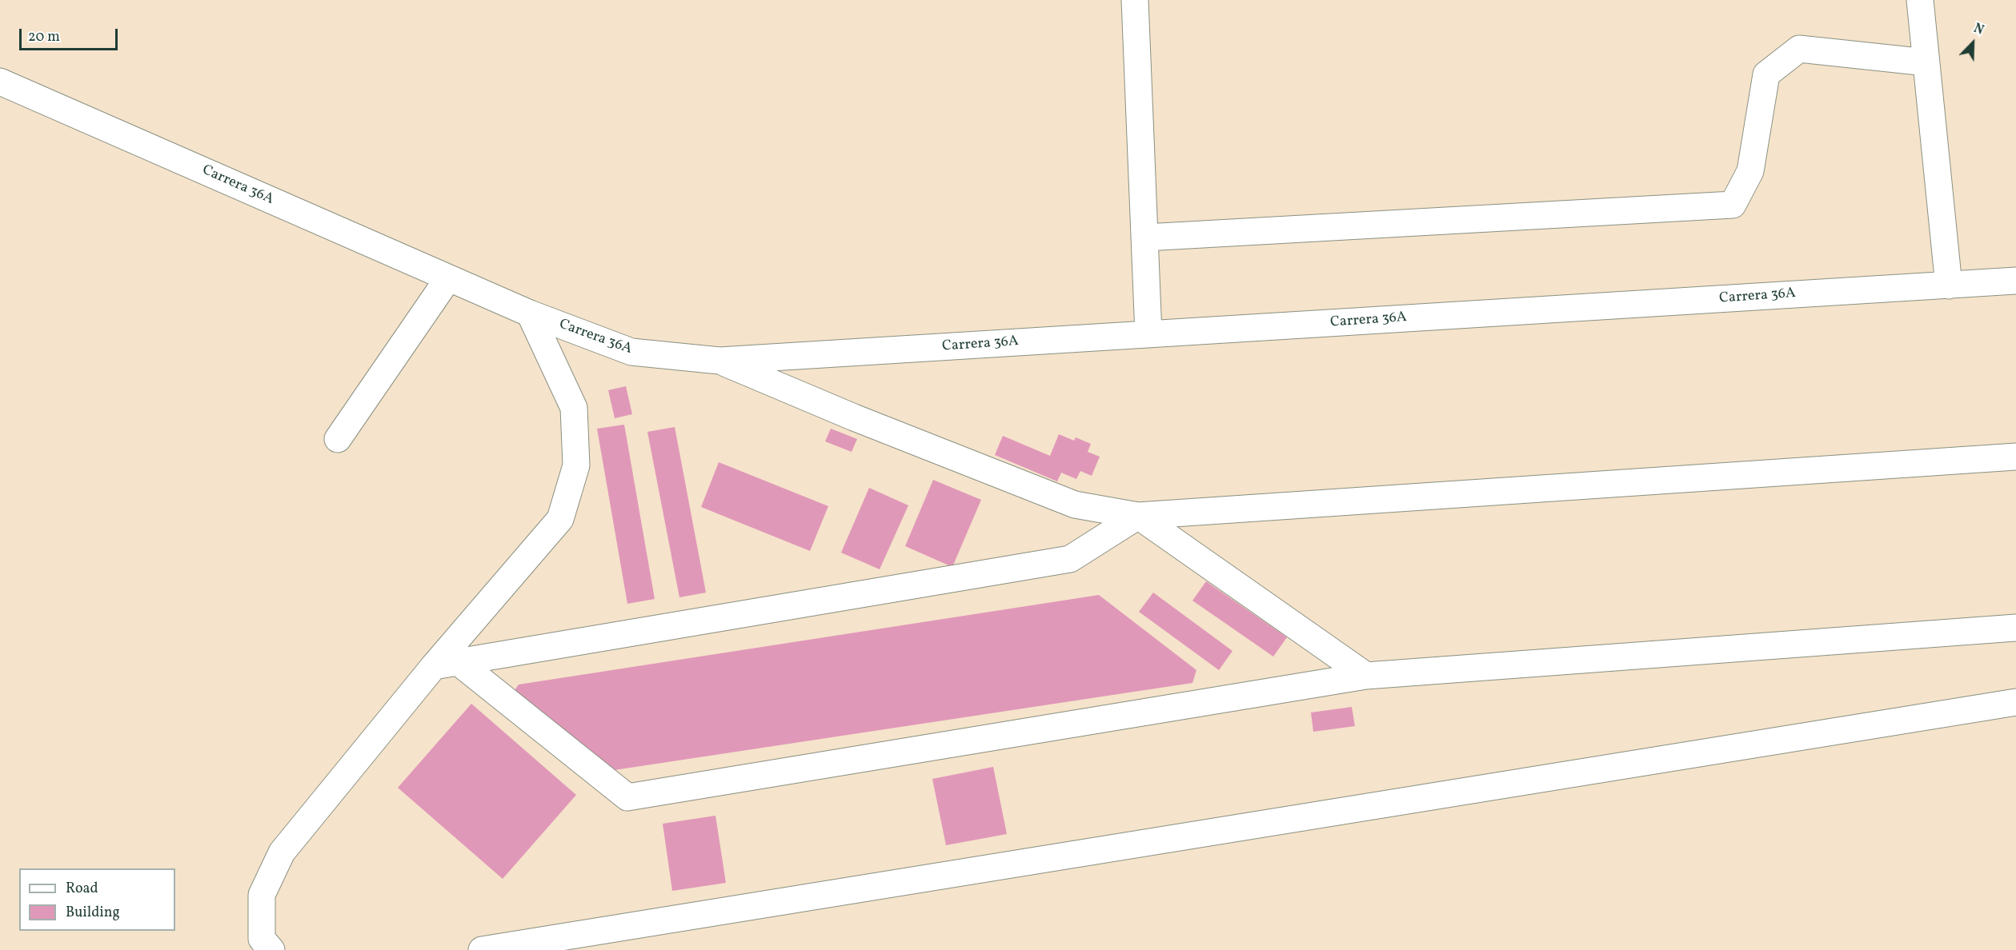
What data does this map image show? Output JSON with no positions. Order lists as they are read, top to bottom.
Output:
{
  "streets": {
    "lane": ["Carrera 36A"]
  },
  "legend": ["Road", "Building"],
  "scale_bar": "20 m",
  "north": "top right"
}
